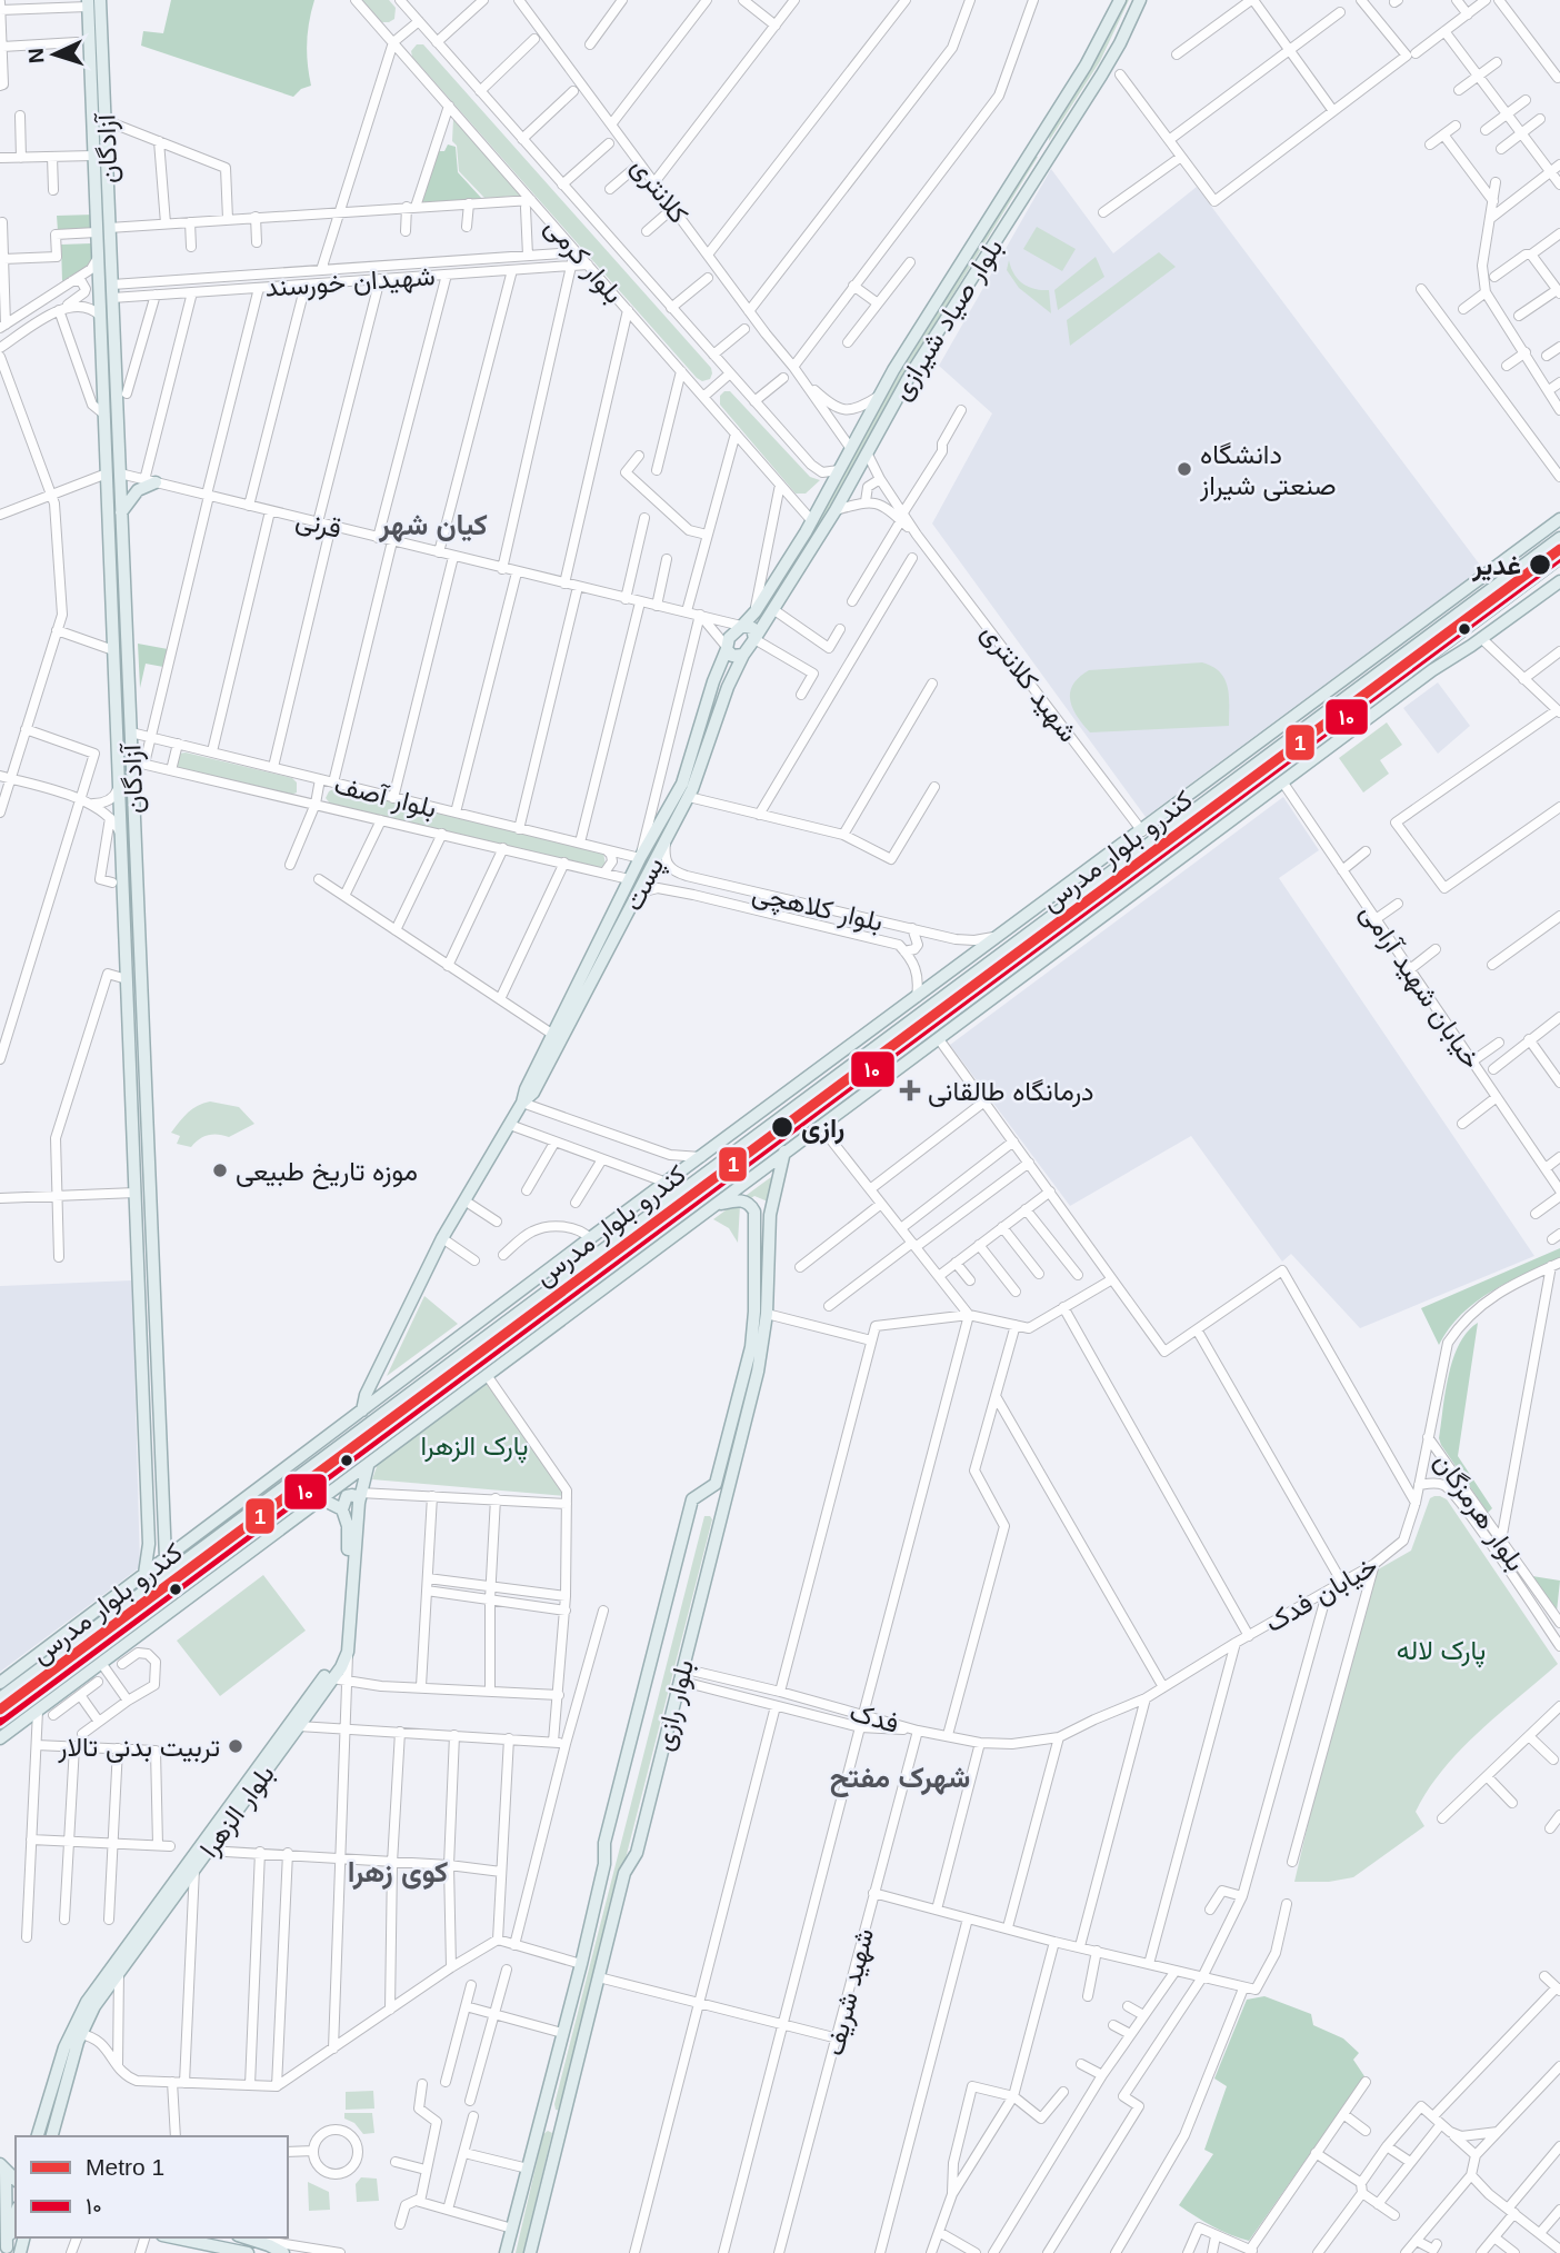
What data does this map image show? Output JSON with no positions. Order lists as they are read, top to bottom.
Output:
{
  "streets": {
    "main road": [
      "آزادگان",
      "بلوار صیاد شیرازی",
      "کندرو بلوار مدرس",
      "پست",
      "بلوار رازی",
      "بلوار الزهرا"
    ],
    "street": [
      "کلانتری",
      "بلوار کرمی",
      "شهیدان خورسند",
      "قرنی",
      "شهید کلانتری",
      "بلوار آصف",
      "بلوار کلاهچی",
      "خیابان شهید آرامی",
      "بلوار هرمزگان",
      "خیابان فدک",
      "فدک",
      "شهید شریف"
    ]
  },
  "crossings": [
    ["آزادگان", "شهیدان خورسند"],
    ["آزادگان", "قرنی"],
    ["آزادگان", "بلوار آصف"],
    ["آزادگان", "کندرو بلوار مدرس"],
    ["کلانتری", "بلوار صیاد شیرازی"],
    ["بلوار کرمی", "شهیدان خورسند"],
    ["بلوار کرمی", "بلوار صیاد شیرازی"],
    ["بلوار صیاد شیرازی", "قرنی"],
    ["بلوار صیاد شیرازی", "شهید کلانتری"],
    ["بلوار صیاد شیرازی", "پست"],
    ["قرنی", "پست"],
    ["شهید کلانتری", "کندرو بلوار مدرس"],
    ["بلوار آصف", "پست"],
    ["کندرو بلوار مدرس", "پست"],
    ["کندرو بلوار مدرس", "بلوار کلاهچی"],
    ["کندرو بلوار مدرس", "خیابان شهید آرامی"],
    ["کندرو بلوار مدرس", "بلوار رازی"],
    ["کندرو بلوار مدرس", "بلوار الزهرا"],
    ["پست", "بلوار کلاهچی"],
    ["بلوار هرمزگان", "خیابان فدک"],
    ["خیابان فدک", "فدک"],
    ["خیابان فدک", "شهید شریف"],
    ["بلوار رازی", "فدک"],
    ["فدک", "شهید شریف"]
  ],
  "districts": ["کیان شهر", "شهرک مفتح", "کوی زهرا"],
  "parks": ["پارک الزهرا", "پارک لاله"],
  "places": {
    "other": [
      "دانشگاه صنعتی شیراز",
      "غدیر",
      "رازی",
      "موزه تاریخ طبیعی",
      "تربیت بدنی تالار"
    ],
    "health": ["درمانگاه طالقانی"]
  },
  "lines": ["metro line 1", "transit line ۱۰"],
  "legend": ["Metro 1", "۱۰"],
  "north": "left"
}
